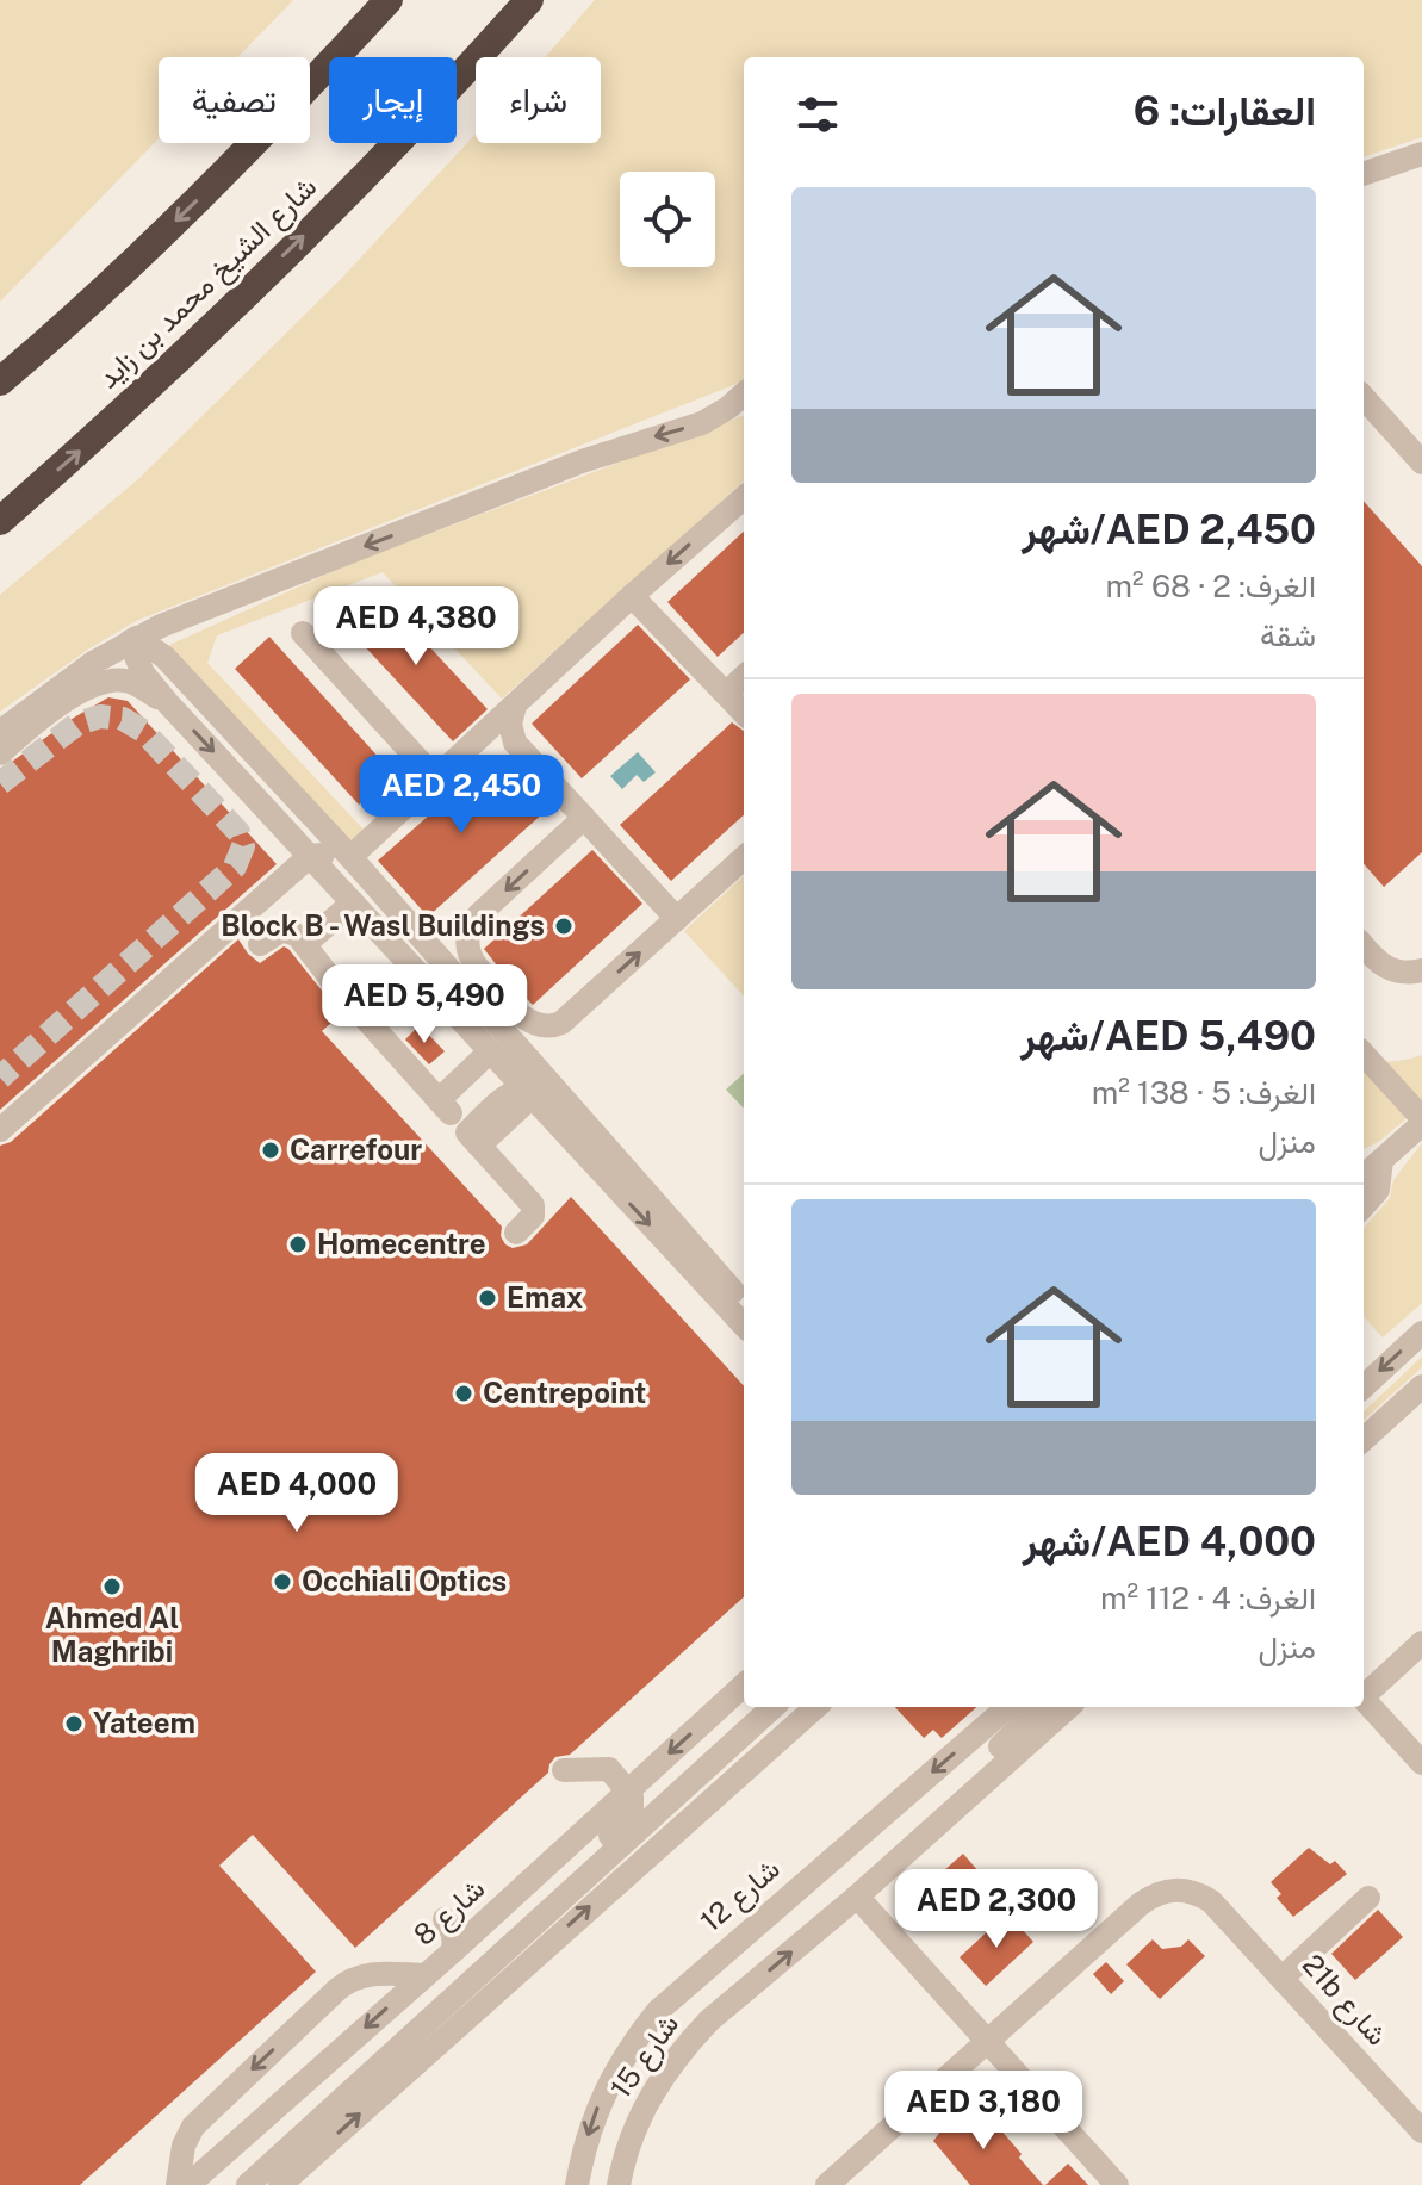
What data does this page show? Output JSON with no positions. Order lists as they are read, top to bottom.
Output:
{
  "streets": {
    "highway": ["شارع الشيخ محمد بن زايد"],
    "street": [
      "شارع 12",
      "شارع 8",
      "21b شارع",
      "شارع 15"
    ]
  },
  "places": [
    "Block B - Wasl Buildings",
    "Carrefour",
    "Homecentre",
    "Emax",
    "Centrepoint",
    "Occhiali Optics",
    "Ahmed Al Maghribi",
    "Yateem"
  ],
  "page": {
    "chip": ["شراء", "إيجار", "تصفية"],
    "heading": "العقارات: 6",
    "list": [
      {
        "name": "AED 2,450/شهر",
        "note": "الغرف: 2 · 68 m² · شقة"
      },
      {
        "name": "AED 5,490/شهر",
        "note": "الغرف: 5 · 138 m² · منزل"
      },
      {
        "name": "AED 4,000/شهر",
        "note": "الغرف: 4 · 112 m² · منزل"
      }
    ],
    "price": [
      "AED 4,380",
      "AED 2,450",
      "AED 5,490",
      "AED 4,000",
      "AED 2,300",
      "AED 3,180"
    ]
  }
}
